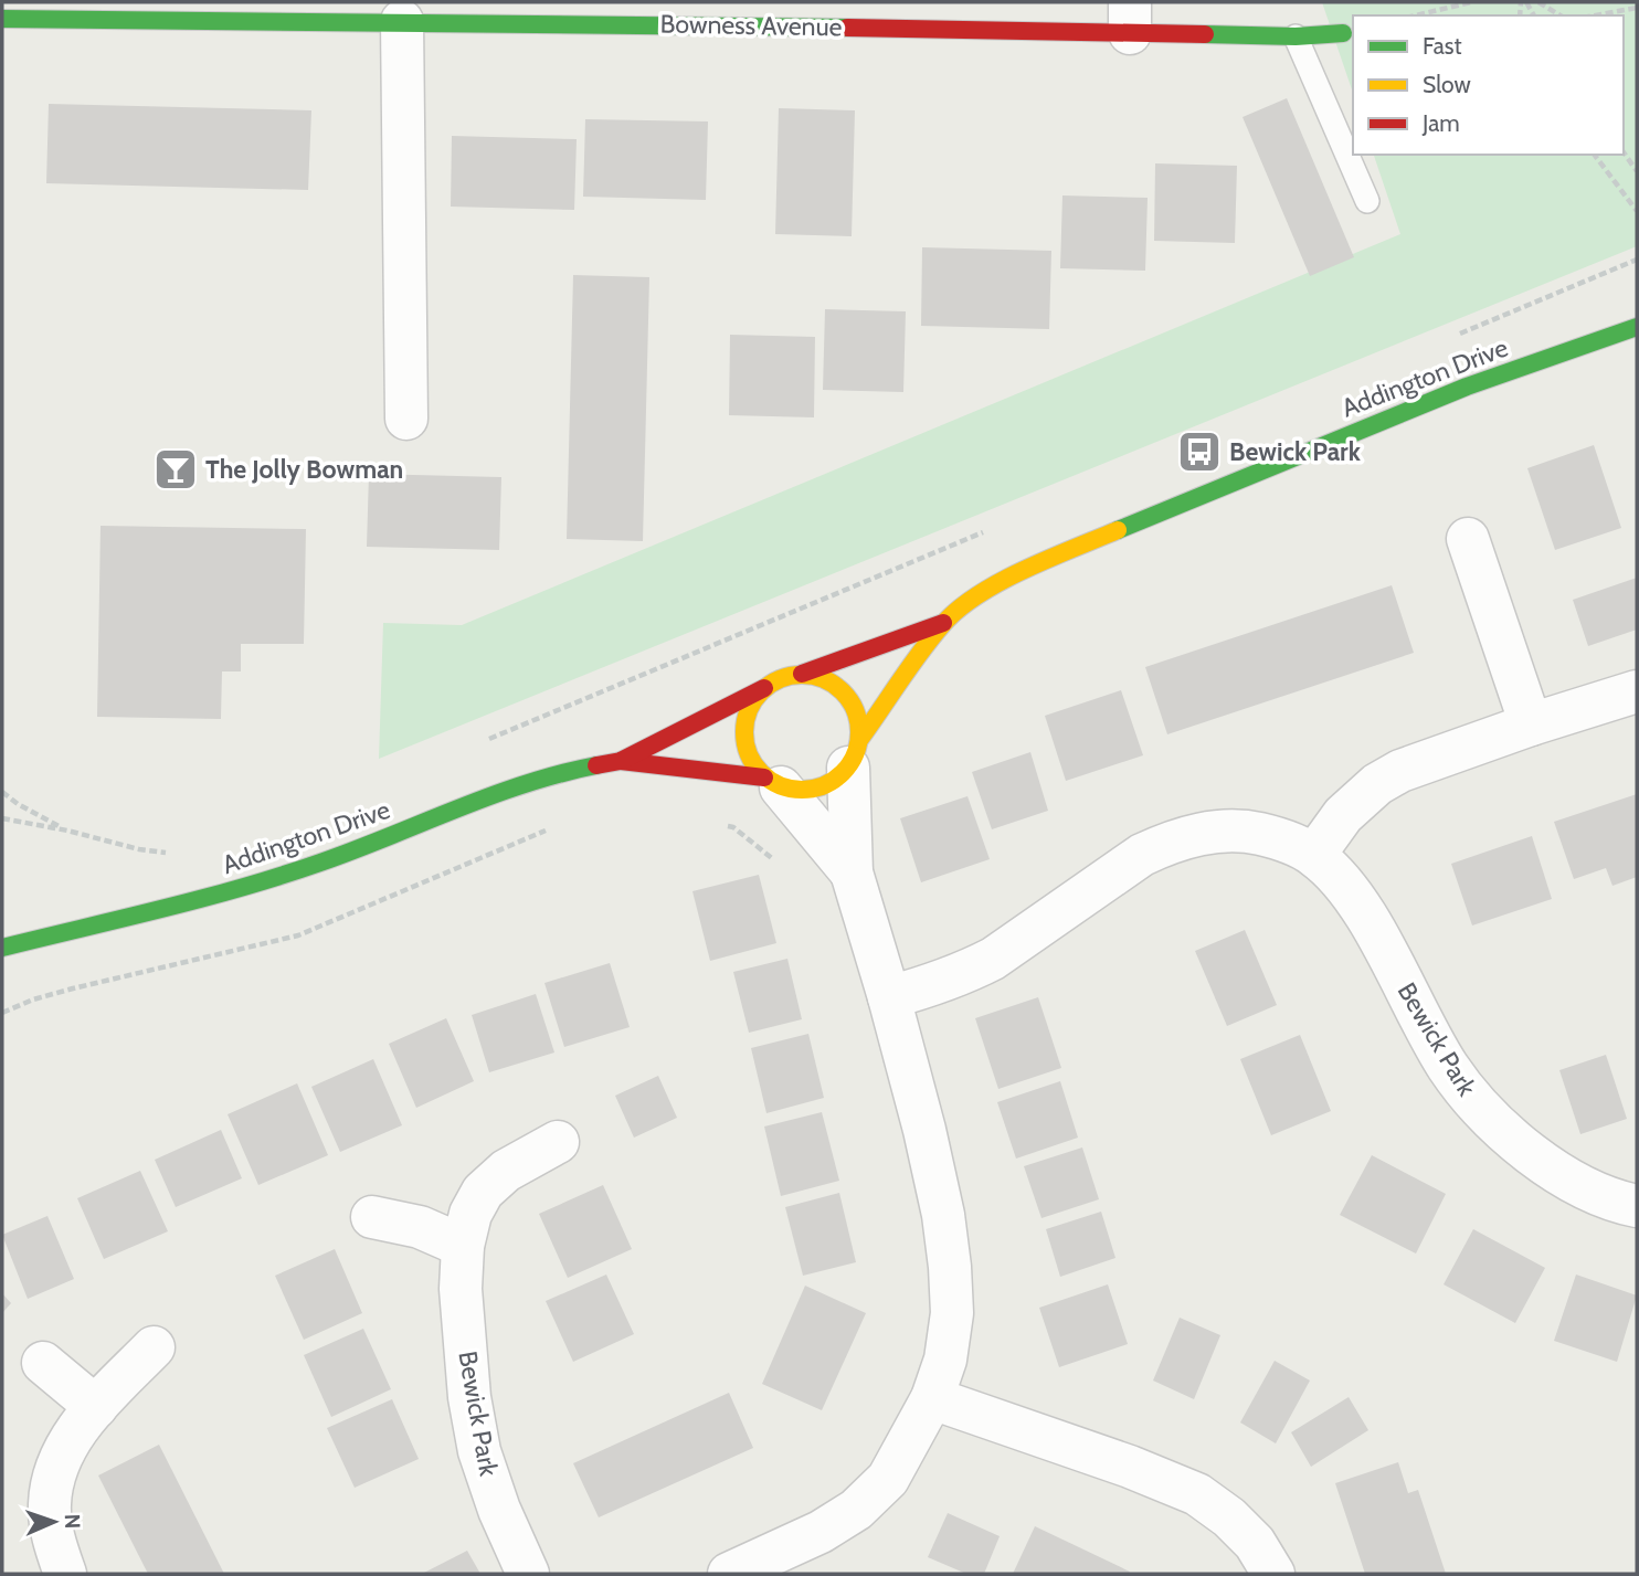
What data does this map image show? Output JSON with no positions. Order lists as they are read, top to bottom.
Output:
{
  "streets": {
    "street": ["Bowness Avenue", "Addington Drive", "Bewick Park"]
  },
  "places": {
    "bus stop": ["Bewick Park"],
    "bar": ["The Jolly Bowman"]
  },
  "legend": ["Fast", "Slow", "Jam"],
  "north": "right"
}
